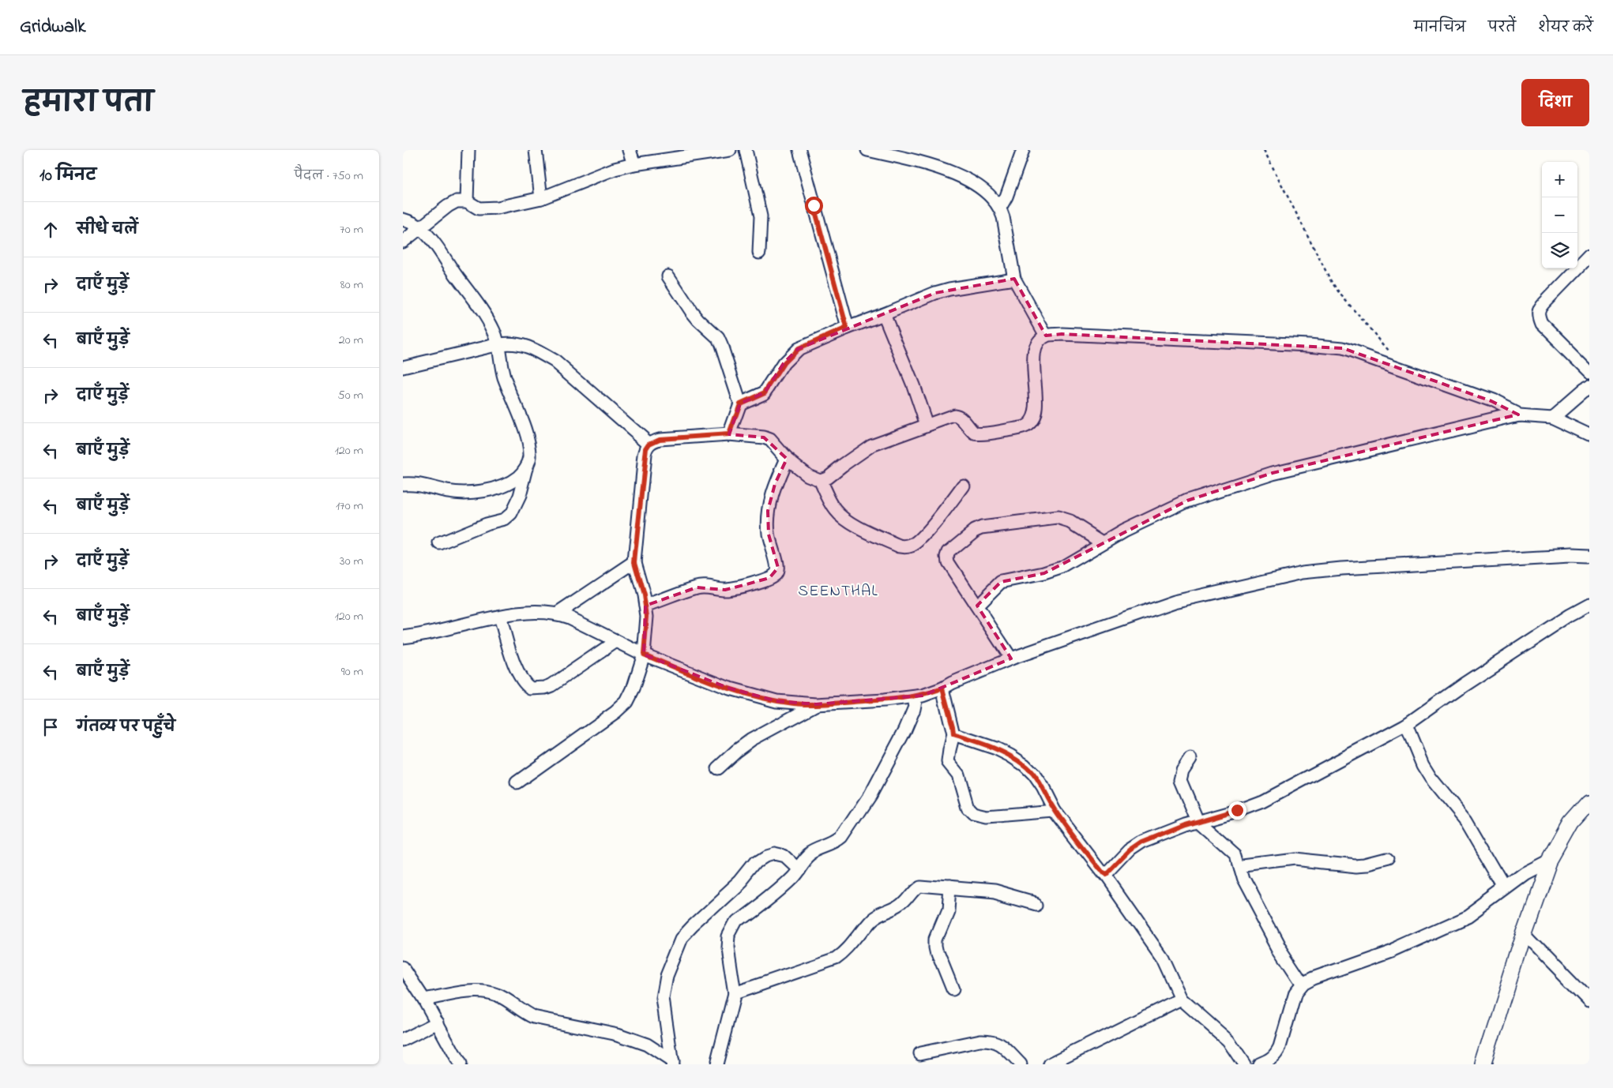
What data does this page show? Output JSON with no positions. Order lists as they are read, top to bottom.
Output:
{
  "districts": ["SEENTHAL"],
  "page": {
    "header": "Gridwalk",
    "nav": ["मानचित्र", "परतें", "शेयर करें"],
    "title": "हमारा पता",
    "buttons": "दिशा",
    "heading": ["10 मिनट", "पैदल · 750 m"],
    "map_buttons": ["+", "−"],
    "list": [
      ["सीधे चलें", "70 m"],
      ["दाएँ मुड़ें", "80 m"],
      ["बाएँ मुड़ें", "20 m"],
      ["दाएँ मुड़ें", "50 m"],
      ["बाएँ मुड़ें", "120 m"],
      ["बाएँ मुड़ें", "170 m"],
      ["दाएँ मुड़ें", "30 m"],
      ["बाएँ मुड़ें", "120 m"],
      ["बाएँ मुड़ें", "90 m"],
      "गंतव्य पर पहुँचे"
    ]
  }
}
